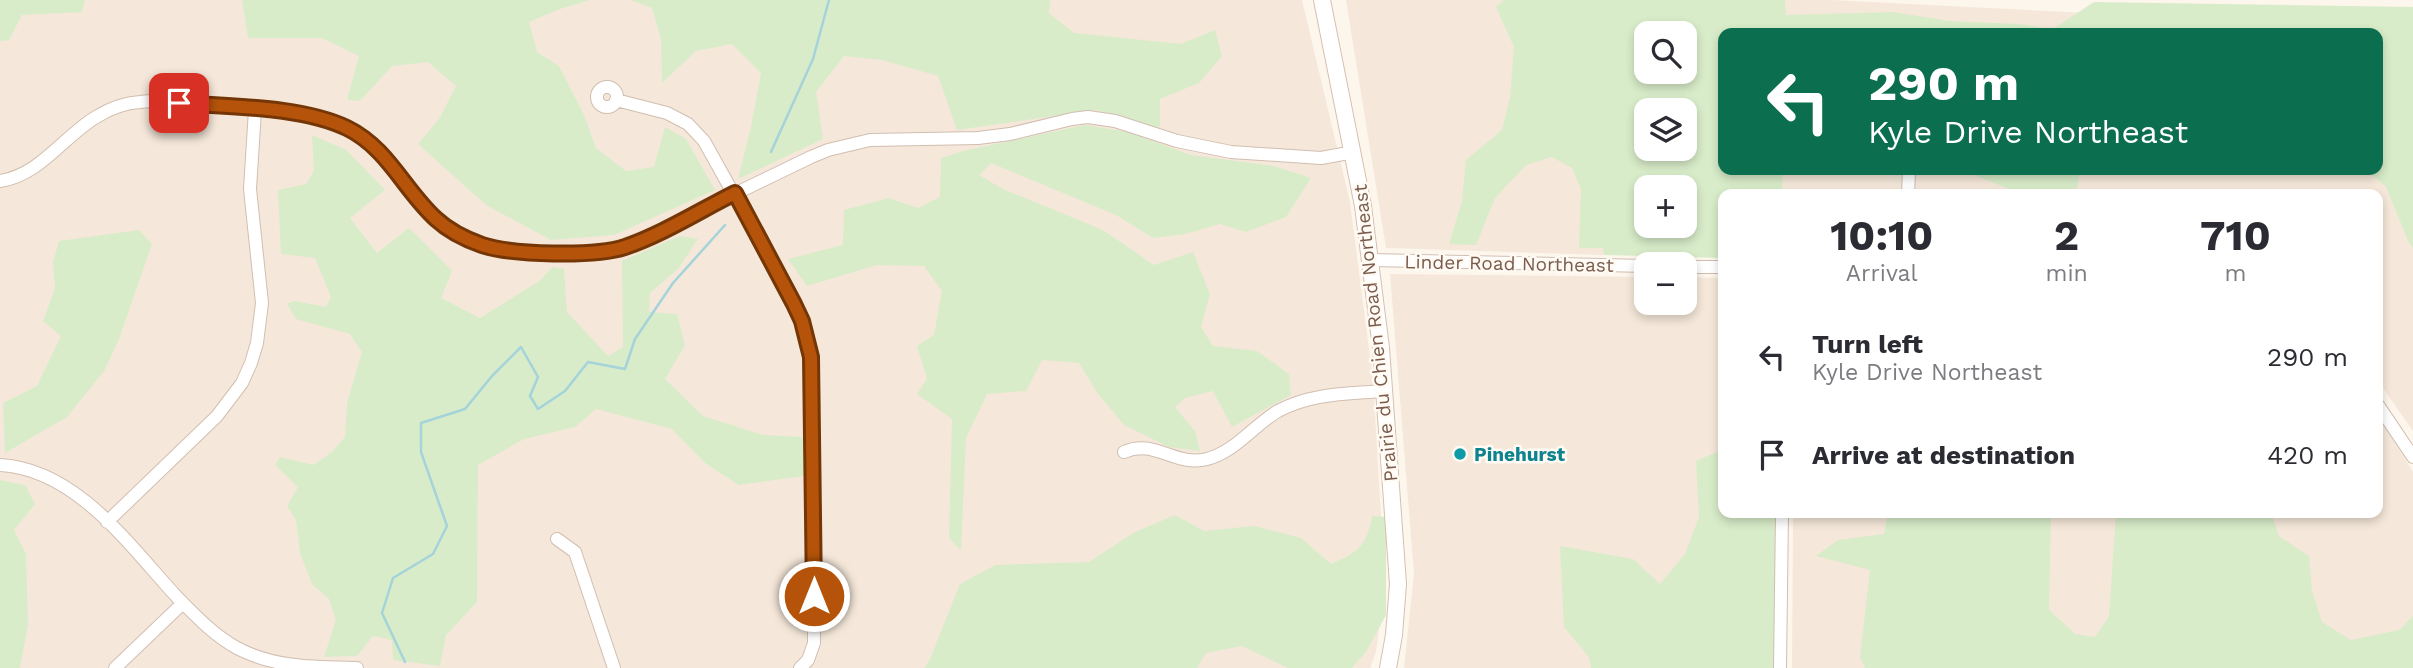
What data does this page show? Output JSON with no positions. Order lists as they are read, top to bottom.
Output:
{
  "streets": {
    "street": ["Linder Road Northeast", "Prairie du Chien Road Northeast"]
  },
  "crossings": [
    ["Linder Road Northeast", "Prairie du Chien Road Northeast"]
  ],
  "places": ["Pinehurst"],
  "page": {
    "map_buttons": ["+", "−"],
    "turn": ["290 m", "Kyle Drive Northeast"],
    "eta": [
      "10:10",
      "Arrival",
      "2",
      "min",
      "710",
      "m"
    ],
    "list": [
      {
        "name": "Turn left",
        "note": "Kyle Drive Northeast",
        "value": "290 m"
      },
      {
        "name": "Arrive at destination",
        "value": "420 m"
      }
    ]
  }
}
